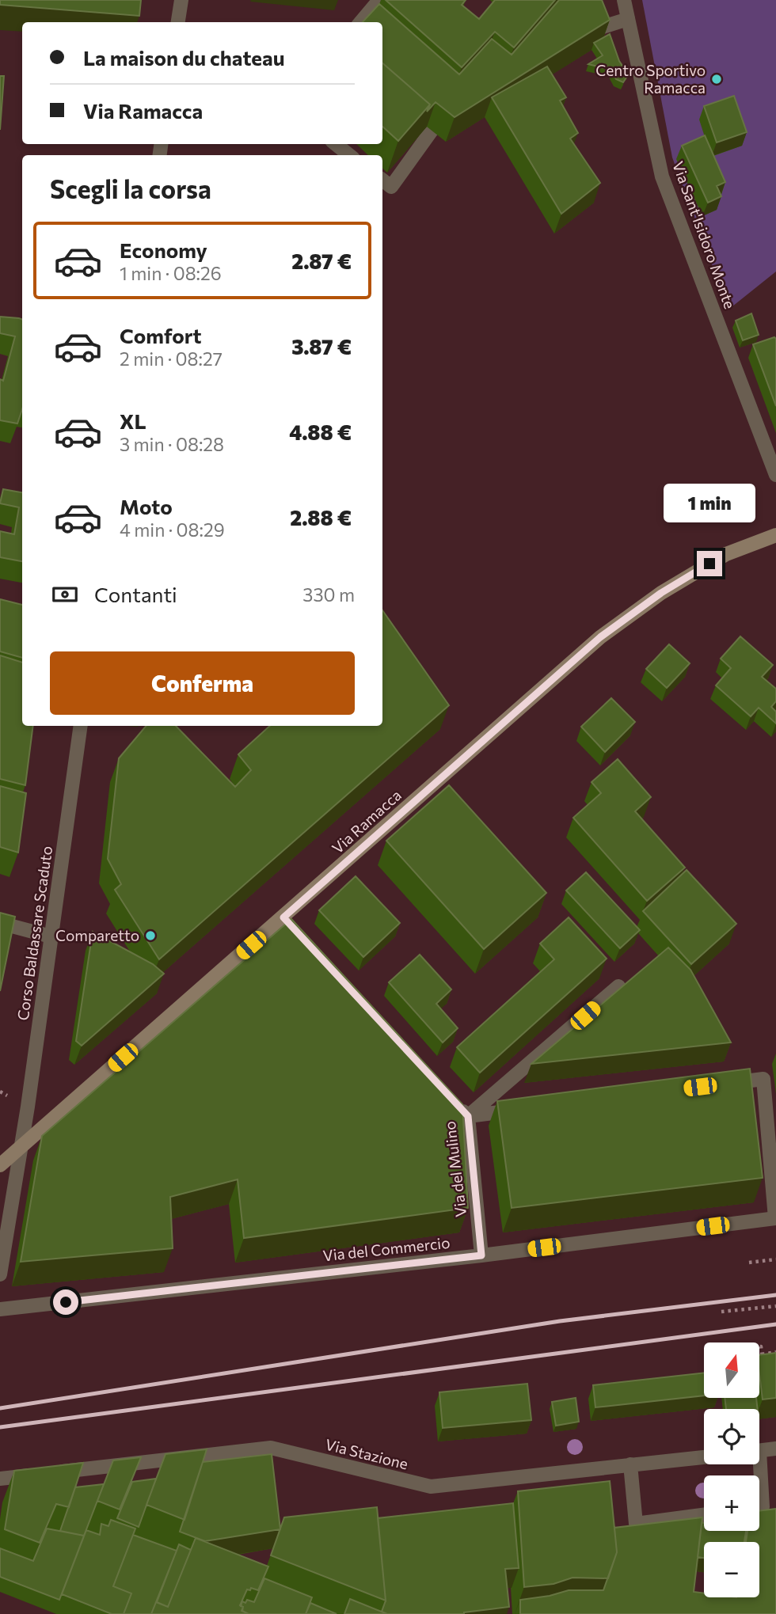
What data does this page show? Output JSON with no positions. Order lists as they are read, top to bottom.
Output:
{
  "streets": {
    "main road": ["Via Ramacca"],
    "street": [
      "Via Sant'Isidoro Monte",
      "Corso Baldassare Scaduto",
      "Via del Mulino",
      "Via del Commercio",
      "Via Stazione"
    ]
  },
  "crossings": [
    ["Via Ramacca", "Corso Baldassare Scaduto"],
    ["Via del Mulino", "Via del Commercio"]
  ],
  "places": ["Centro Sportivo Ramacca", "Comparetto"],
  "north": "top",
  "page": {
    "banner": ["La maison du chateau", "Via Ramacca"],
    "heading": "Scegli la corsa",
    "list": [
      {
        "name": "Economy",
        "note": "1 min · 08:26",
        "value": "2.87 €"
      },
      {
        "name": "Comfort",
        "note": "2 min · 08:27",
        "value": "3.87 €"
      },
      {
        "name": "XL",
        "note": "3 min · 08:28",
        "value": "4.88 €"
      },
      {
        "name": "Moto",
        "note": "4 min · 08:29",
        "value": "2.88 €"
      }
    ],
    "bubble": "1 min",
    "pay": ["Contanti", "330 m"],
    "buttons": "Conferma",
    "map_buttons": ["+", "−"]
  }
}
